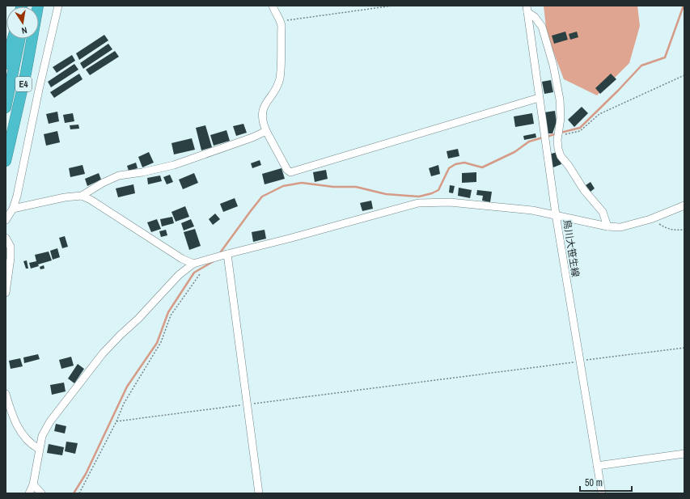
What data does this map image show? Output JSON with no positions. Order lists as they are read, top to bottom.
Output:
{
  "streets": {
    "highway": ["E4"],
    "street": ["鳥川大笹生線"]
  },
  "scale_bar": "50 m",
  "north": "bottom"
}
